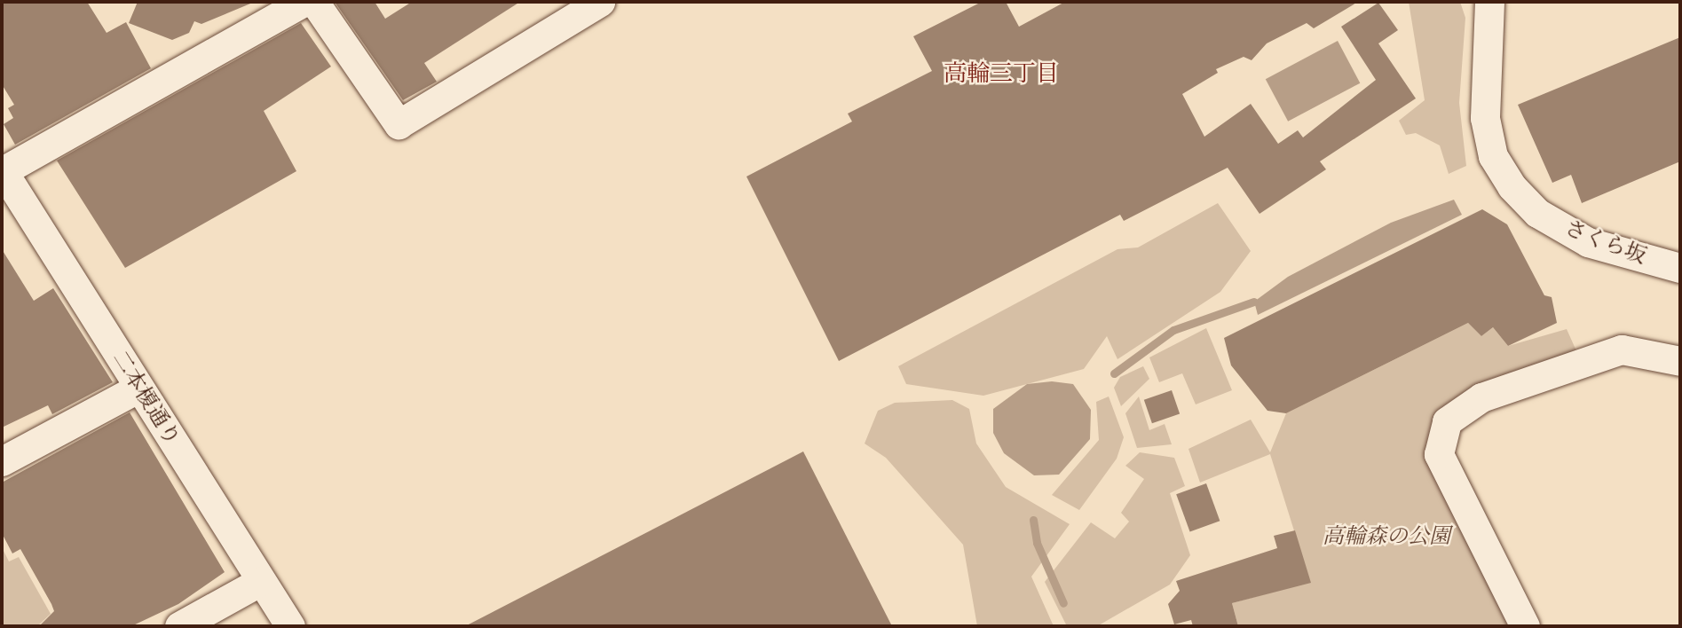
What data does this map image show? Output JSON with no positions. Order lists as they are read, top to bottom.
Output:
{
  "streets": {
    "street": ["さくら坂", "二本榎通り"]
  },
  "districts": ["高輪三丁目"],
  "parks": ["高輪森の公園"]
}
